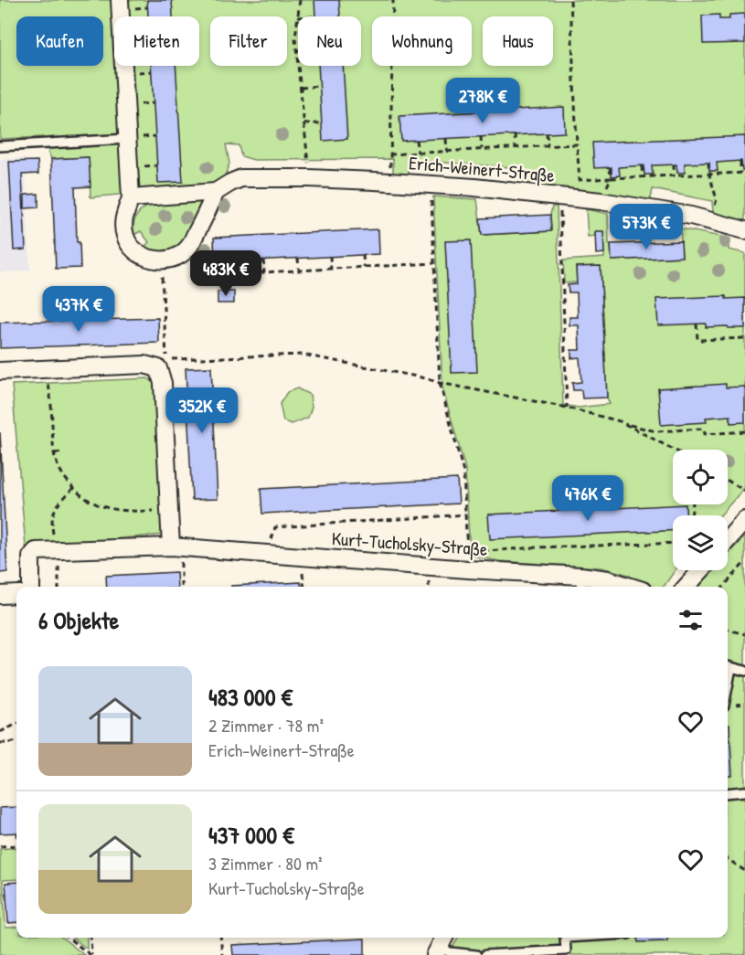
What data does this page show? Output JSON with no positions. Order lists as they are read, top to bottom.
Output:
{
  "streets": {
    "street": ["Erich-Weinert-Straße", "Kurt-Tucholsky-Straße"]
  },
  "page": {
    "chip": [
      "Kaufen",
      "Mieten",
      "Filter",
      "Neu",
      "Wohnung",
      "Haus"
    ],
    "price": [
      "278K €",
      "573K €",
      "483K €",
      "437K €",
      "352K €",
      "476K €"
    ],
    "heading": "6 Objekte",
    "list": [
      {
        "name": "483 000 €",
        "note": "2 Zimmer · 78 m² · Erich-Weinert-Straße"
      },
      {
        "name": "437 000 €",
        "note": "3 Zimmer · 80 m² · Kurt-Tucholsky-Straße"
      }
    ]
  }
}
